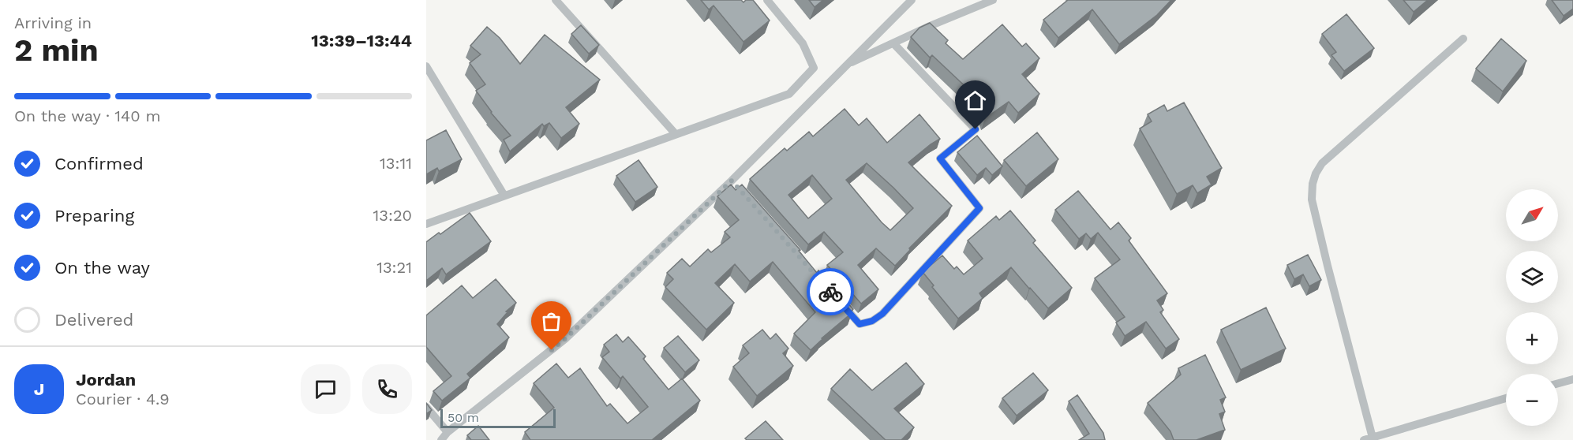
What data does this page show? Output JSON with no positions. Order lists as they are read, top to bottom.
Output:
{
  "scale_bar": "50 m",
  "north": "top right",
  "page": {
    "heading": ["2 min", "Arriving in", "13:39–13:44"],
    "panel": ["Jordan", "Courier · 4.9"],
    "bar": "On the way · 140 m",
    "list": [
      ["Confirmed", "13:11"],
      ["Preparing", "13:20"],
      ["On the way", "13:21"],
      "Delivered"
    ],
    "map_buttons": ["+", "−"],
    "round": "J",
    "scale": "50 m"
  }
}
